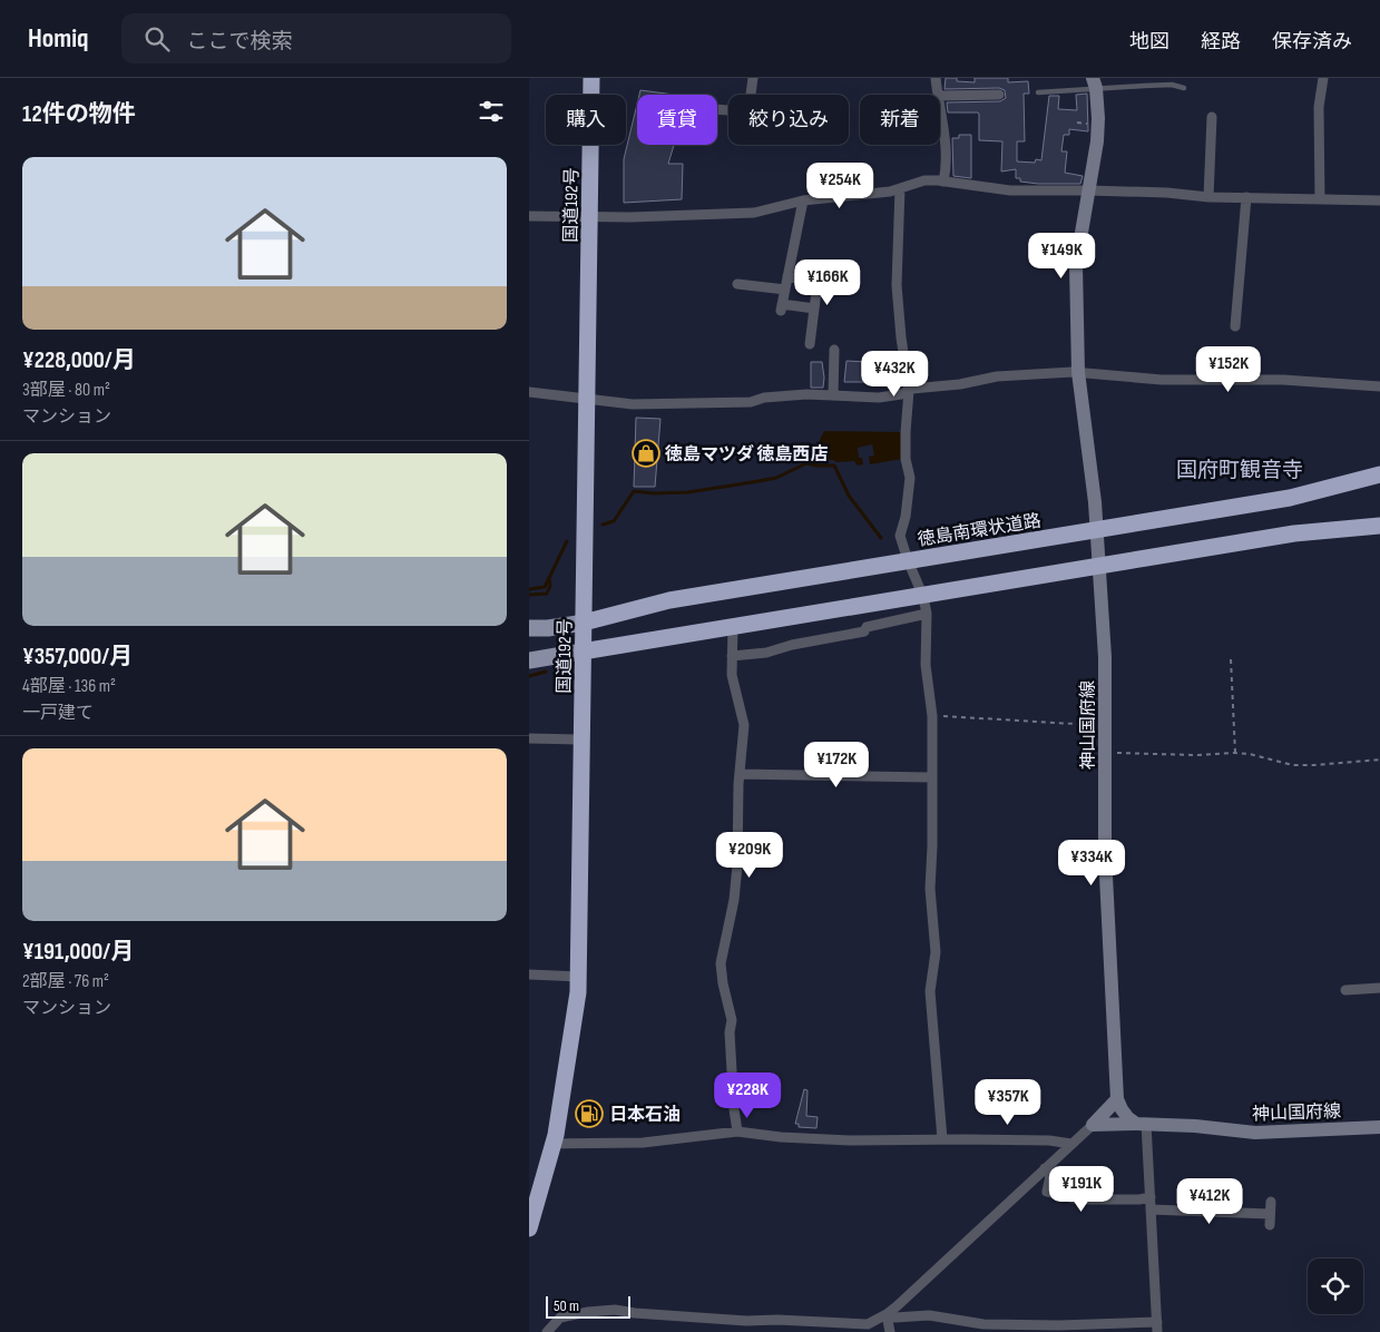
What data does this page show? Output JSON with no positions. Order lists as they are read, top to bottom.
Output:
{
  "streets": {
    "highway": ["国道192号", "徳島南環状道路"],
    "main road": ["神山国府線"]
  },
  "crossings": [
    ["国道192号", "徳島南環状道路"],
    ["徳島南環状道路", "神山国府線"]
  ],
  "districts": ["国府町観音寺"],
  "places": {
    "shop": ["徳島マツダ 徳島西店"],
    "fuel station": ["日本石油"]
  },
  "scale_bar": "50 m",
  "page": {
    "header": "Homiq",
    "search": "ここで検索",
    "nav": ["地図", "経路", "保存済み"],
    "heading": "12件の物件",
    "chip": [
      "購入",
      "賃貸",
      "絞り込み",
      "新着"
    ],
    "list": [
      {
        "name": "¥228,000/月",
        "note": "3部屋 · 80 m² · マンション"
      },
      {
        "name": "¥357,000/月",
        "note": "4部屋 · 136 m² · 一戸建て"
      },
      {
        "name": "¥191,000/月",
        "note": "2部屋 · 76 m² · マンション"
      }
    ],
    "price": [
      "¥254K",
      "¥149K",
      "¥166K",
      "¥152K",
      "¥432K",
      "¥172K",
      "¥209K",
      "¥334K",
      "¥228K",
      "¥357K",
      "¥191K",
      "¥412K"
    ],
    "scale": "50 m"
  }
}
